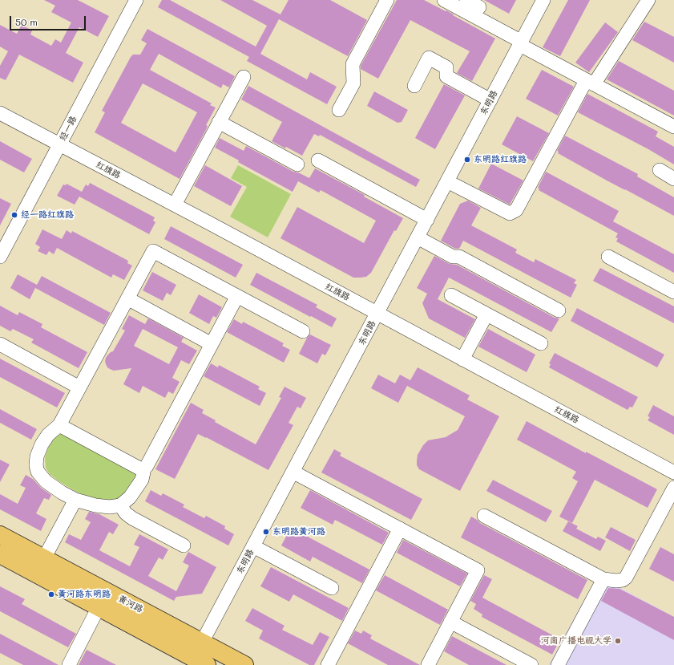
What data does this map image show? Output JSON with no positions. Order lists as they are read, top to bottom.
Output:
{
  "streets": {
    "main road": ["黄河路"],
    "street": ["东明路", "经一路", "红旗路"]
  },
  "crossings": [
    ["东明路", "红旗路"],
    ["东明路", "黄河路"],
    ["经一路", "红旗路"]
  ],
  "places": [
    "东明路红旗路",
    "经一路红旗路",
    "东明路黄河路",
    "黄河路东明路",
    "河南广播电视大学"
  ],
  "scale_bar": "50 m"
}
